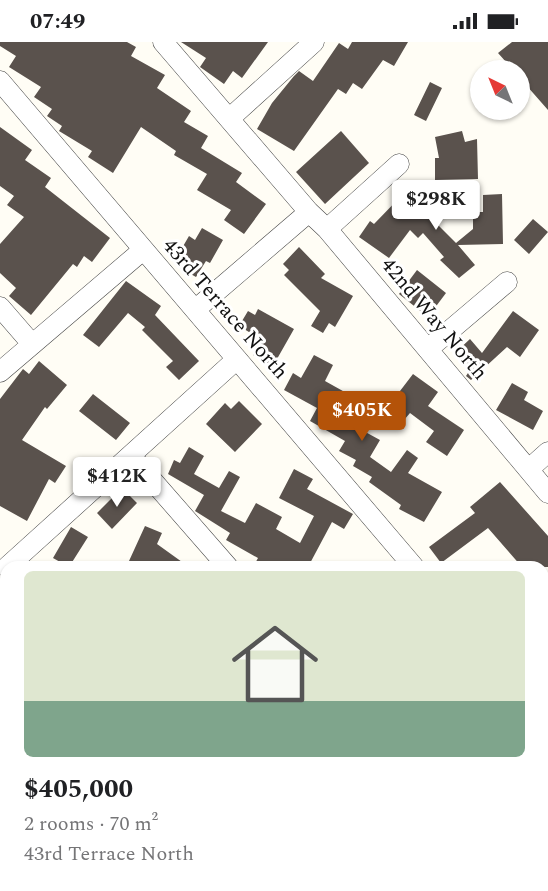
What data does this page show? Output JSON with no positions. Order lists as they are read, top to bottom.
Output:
{
  "streets": {
    "street": ["43rd Terrace North", "42nd Way North"]
  },
  "north": "top left",
  "page": {
    "status": "07:49",
    "price": ["$298K", "$405K", "$412K"],
    "list": [
      {
        "name": "$405,000",
        "note": "2 rooms · 70 m² · 43rd Terrace North"
      }
    ]
  }
}
